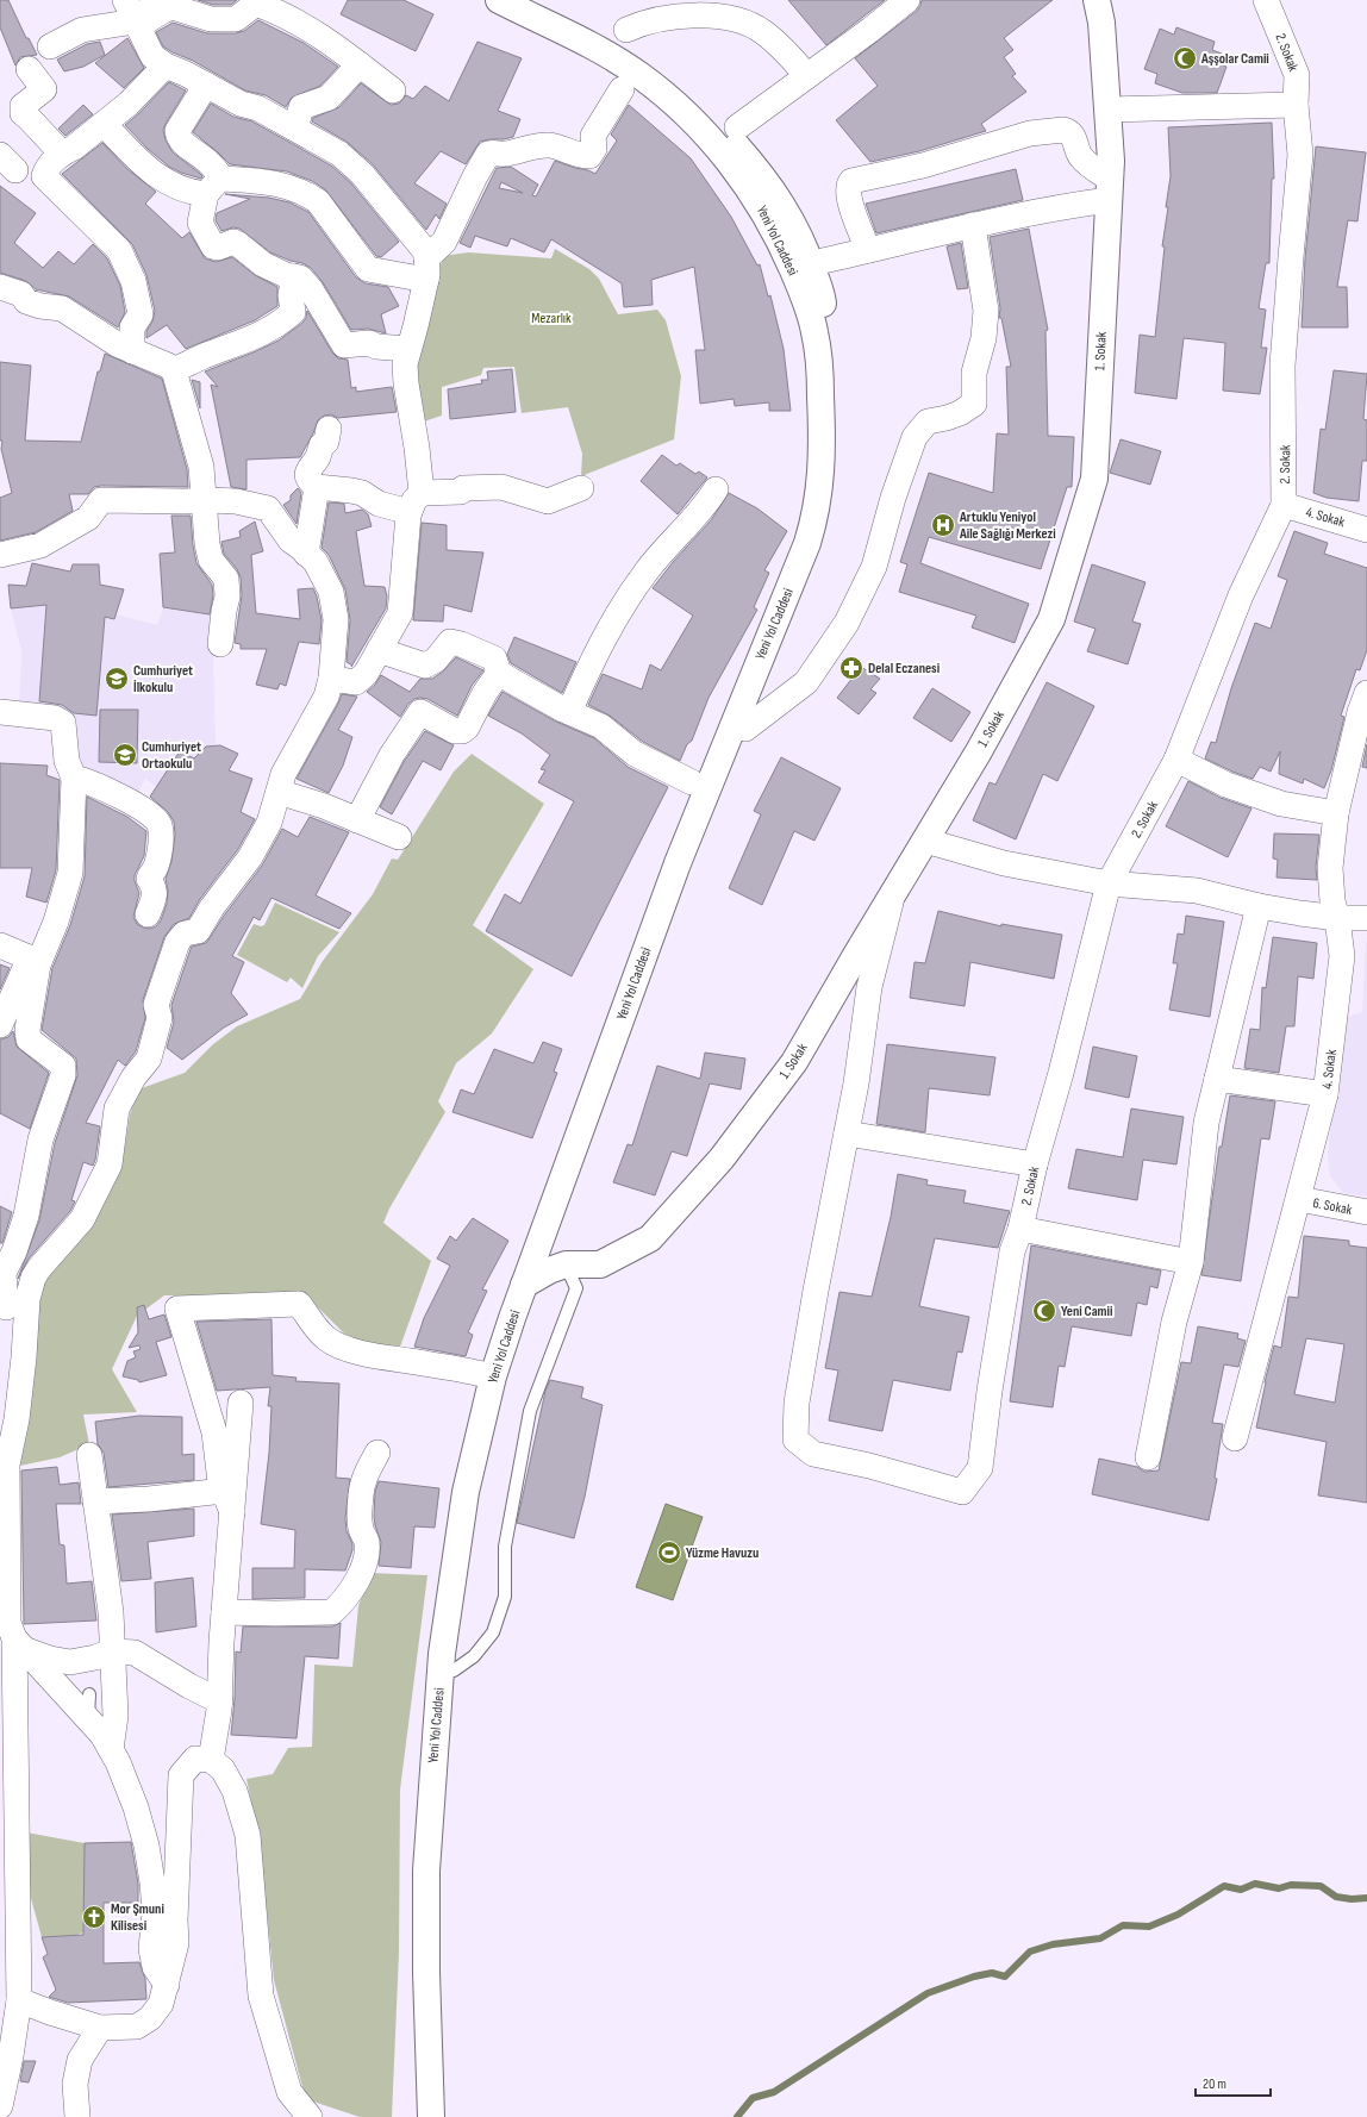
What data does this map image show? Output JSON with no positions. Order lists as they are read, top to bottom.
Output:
{
  "streets": {
    "main road": ["Yeni Yol Caddesi", "1. Sokak"],
    "street": ["2. Sokak", "4. Sokak", "6. Sokak"]
  },
  "crossings": [
    ["2. Sokak", "4. Sokak"],
    ["Yeni Yol Caddesi", "1. Sokak"],
    ["4. Sokak", "6. Sokak"]
  ],
  "parks": ["Mezarlık"],
  "places": {
    "mosque": ["Aşşolar Camii", "Yeni Camii"],
    "hospital": ["Artuklu Yeniyol Aile Sağlığı Merkezi"],
    "pharmacy": ["Delal Eczanesi"],
    "school or university": ["Cumhuriyet İlkokulu", "Cumhuriyet Ortaokulu"],
    "sports": ["Yüzme Havuzu"],
    "church": ["Mor Şmuni Kilisesi"]
  },
  "scale_bar": "20 m"
}
